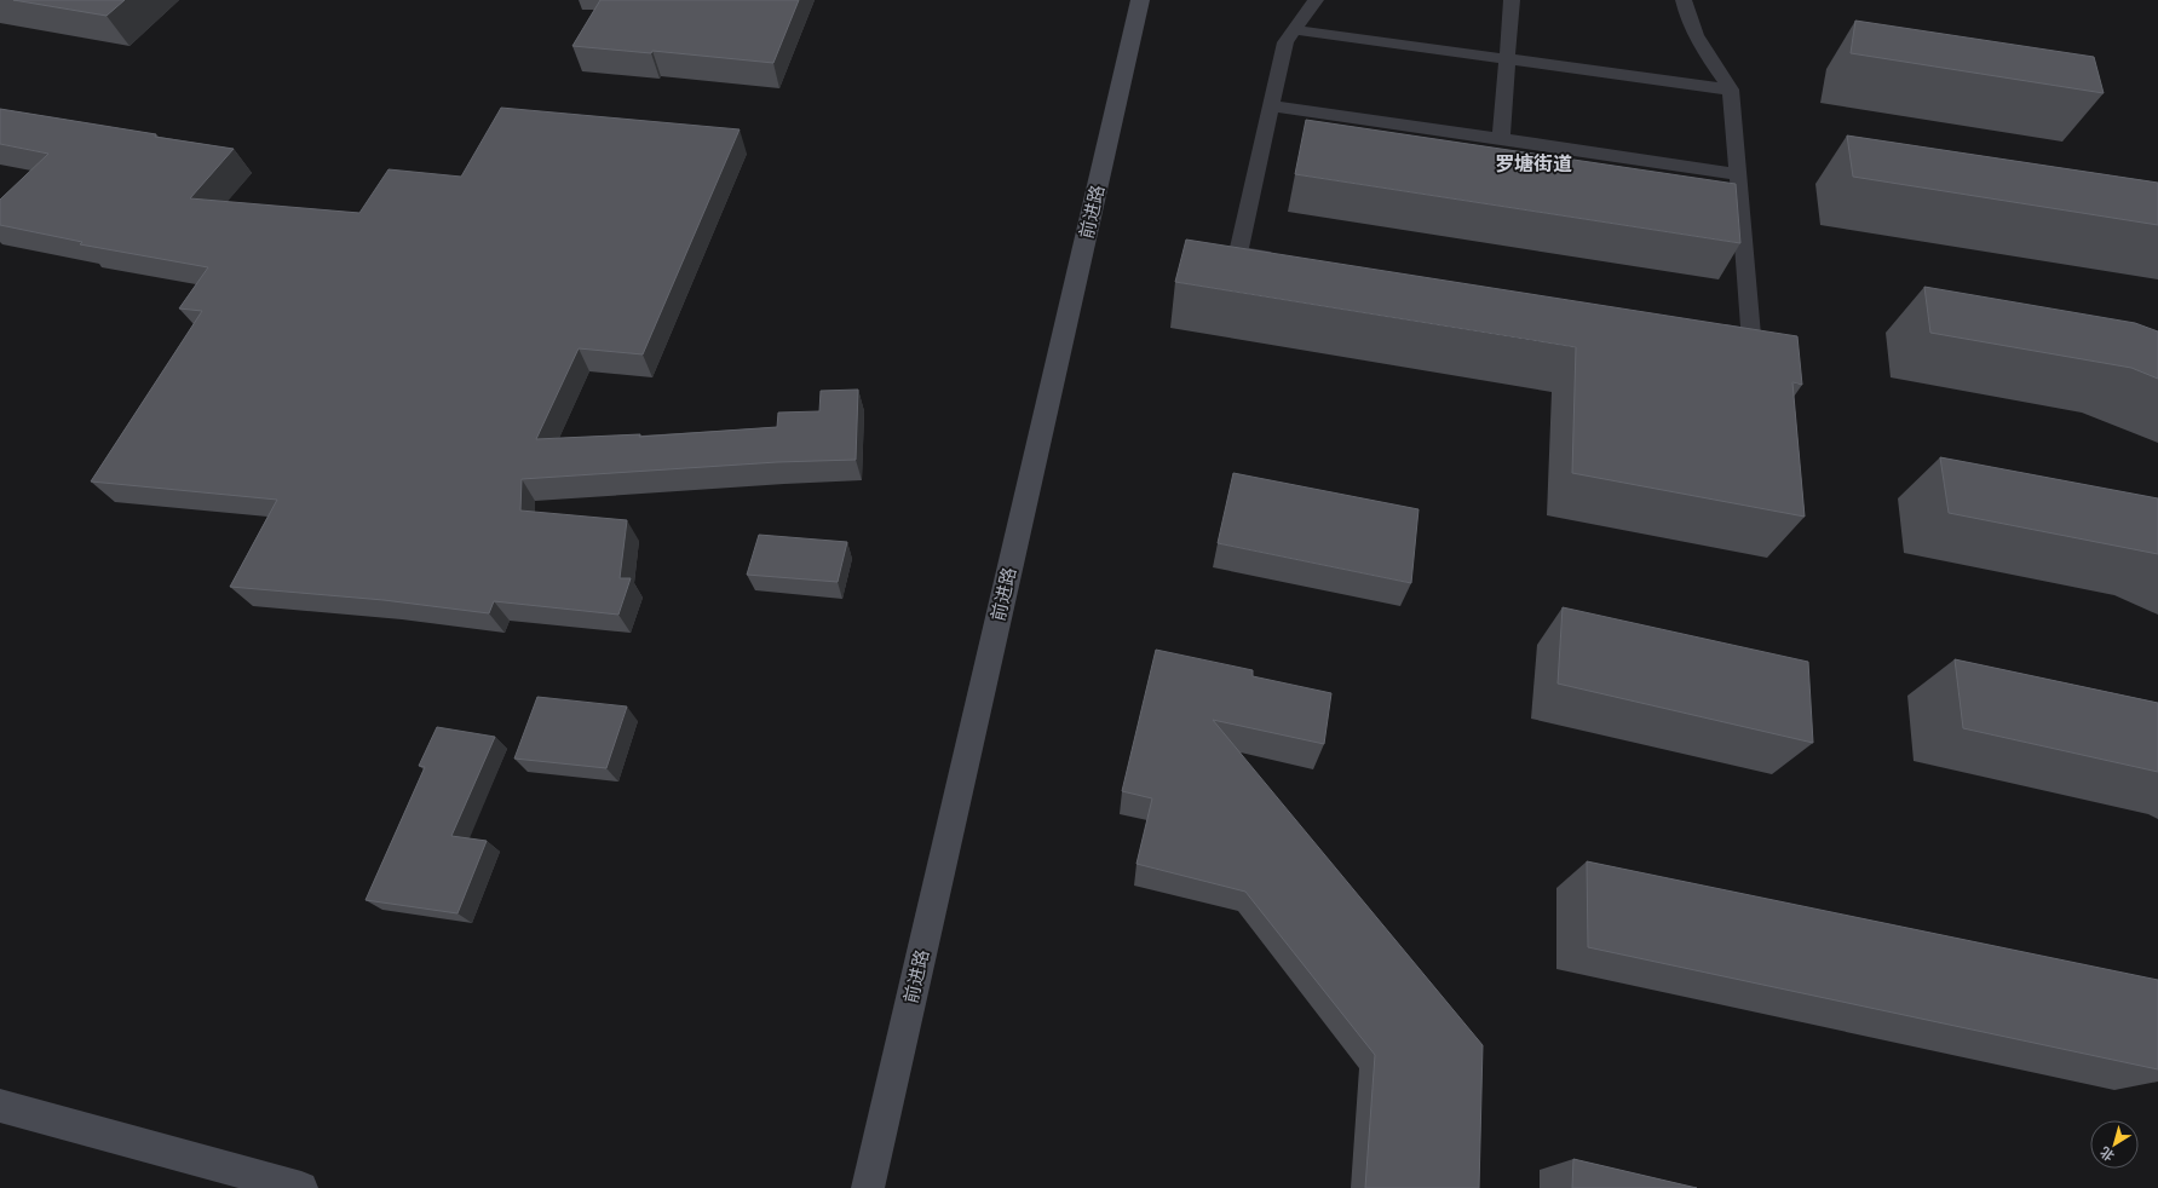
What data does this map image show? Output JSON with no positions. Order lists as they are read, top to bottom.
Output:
{
  "streets": {
    "street": ["前进路"]
  },
  "districts": ["罗塘街道"],
  "north": "bottom left"
}
